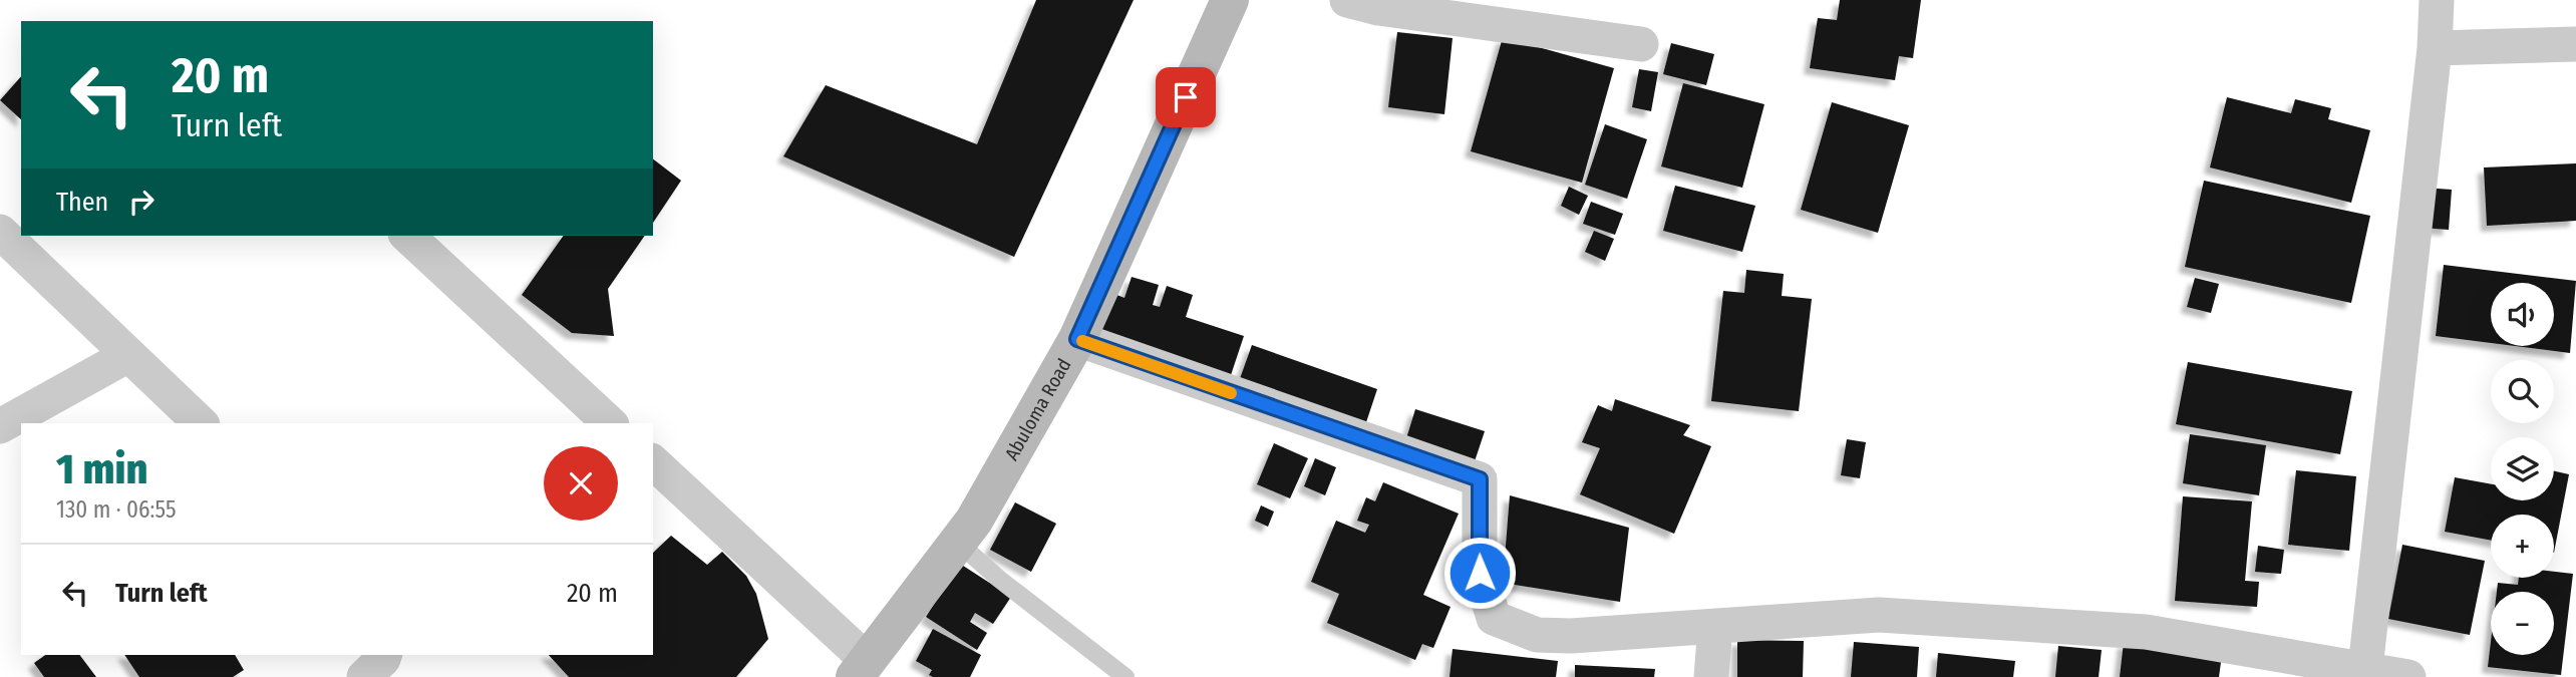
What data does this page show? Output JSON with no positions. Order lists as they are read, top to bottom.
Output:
{
  "streets": {
    "street": ["Abuloma Road"]
  },
  "page": {
    "turn": ["20 m", "Turn left"],
    "then": "Then",
    "map_buttons": ["+", "−"],
    "heading": ["1 min", "130 m · 06:55"],
    "list": [
      {
        "name": "Turn left",
        "value": "20 m"
      }
    ]
  }
}
